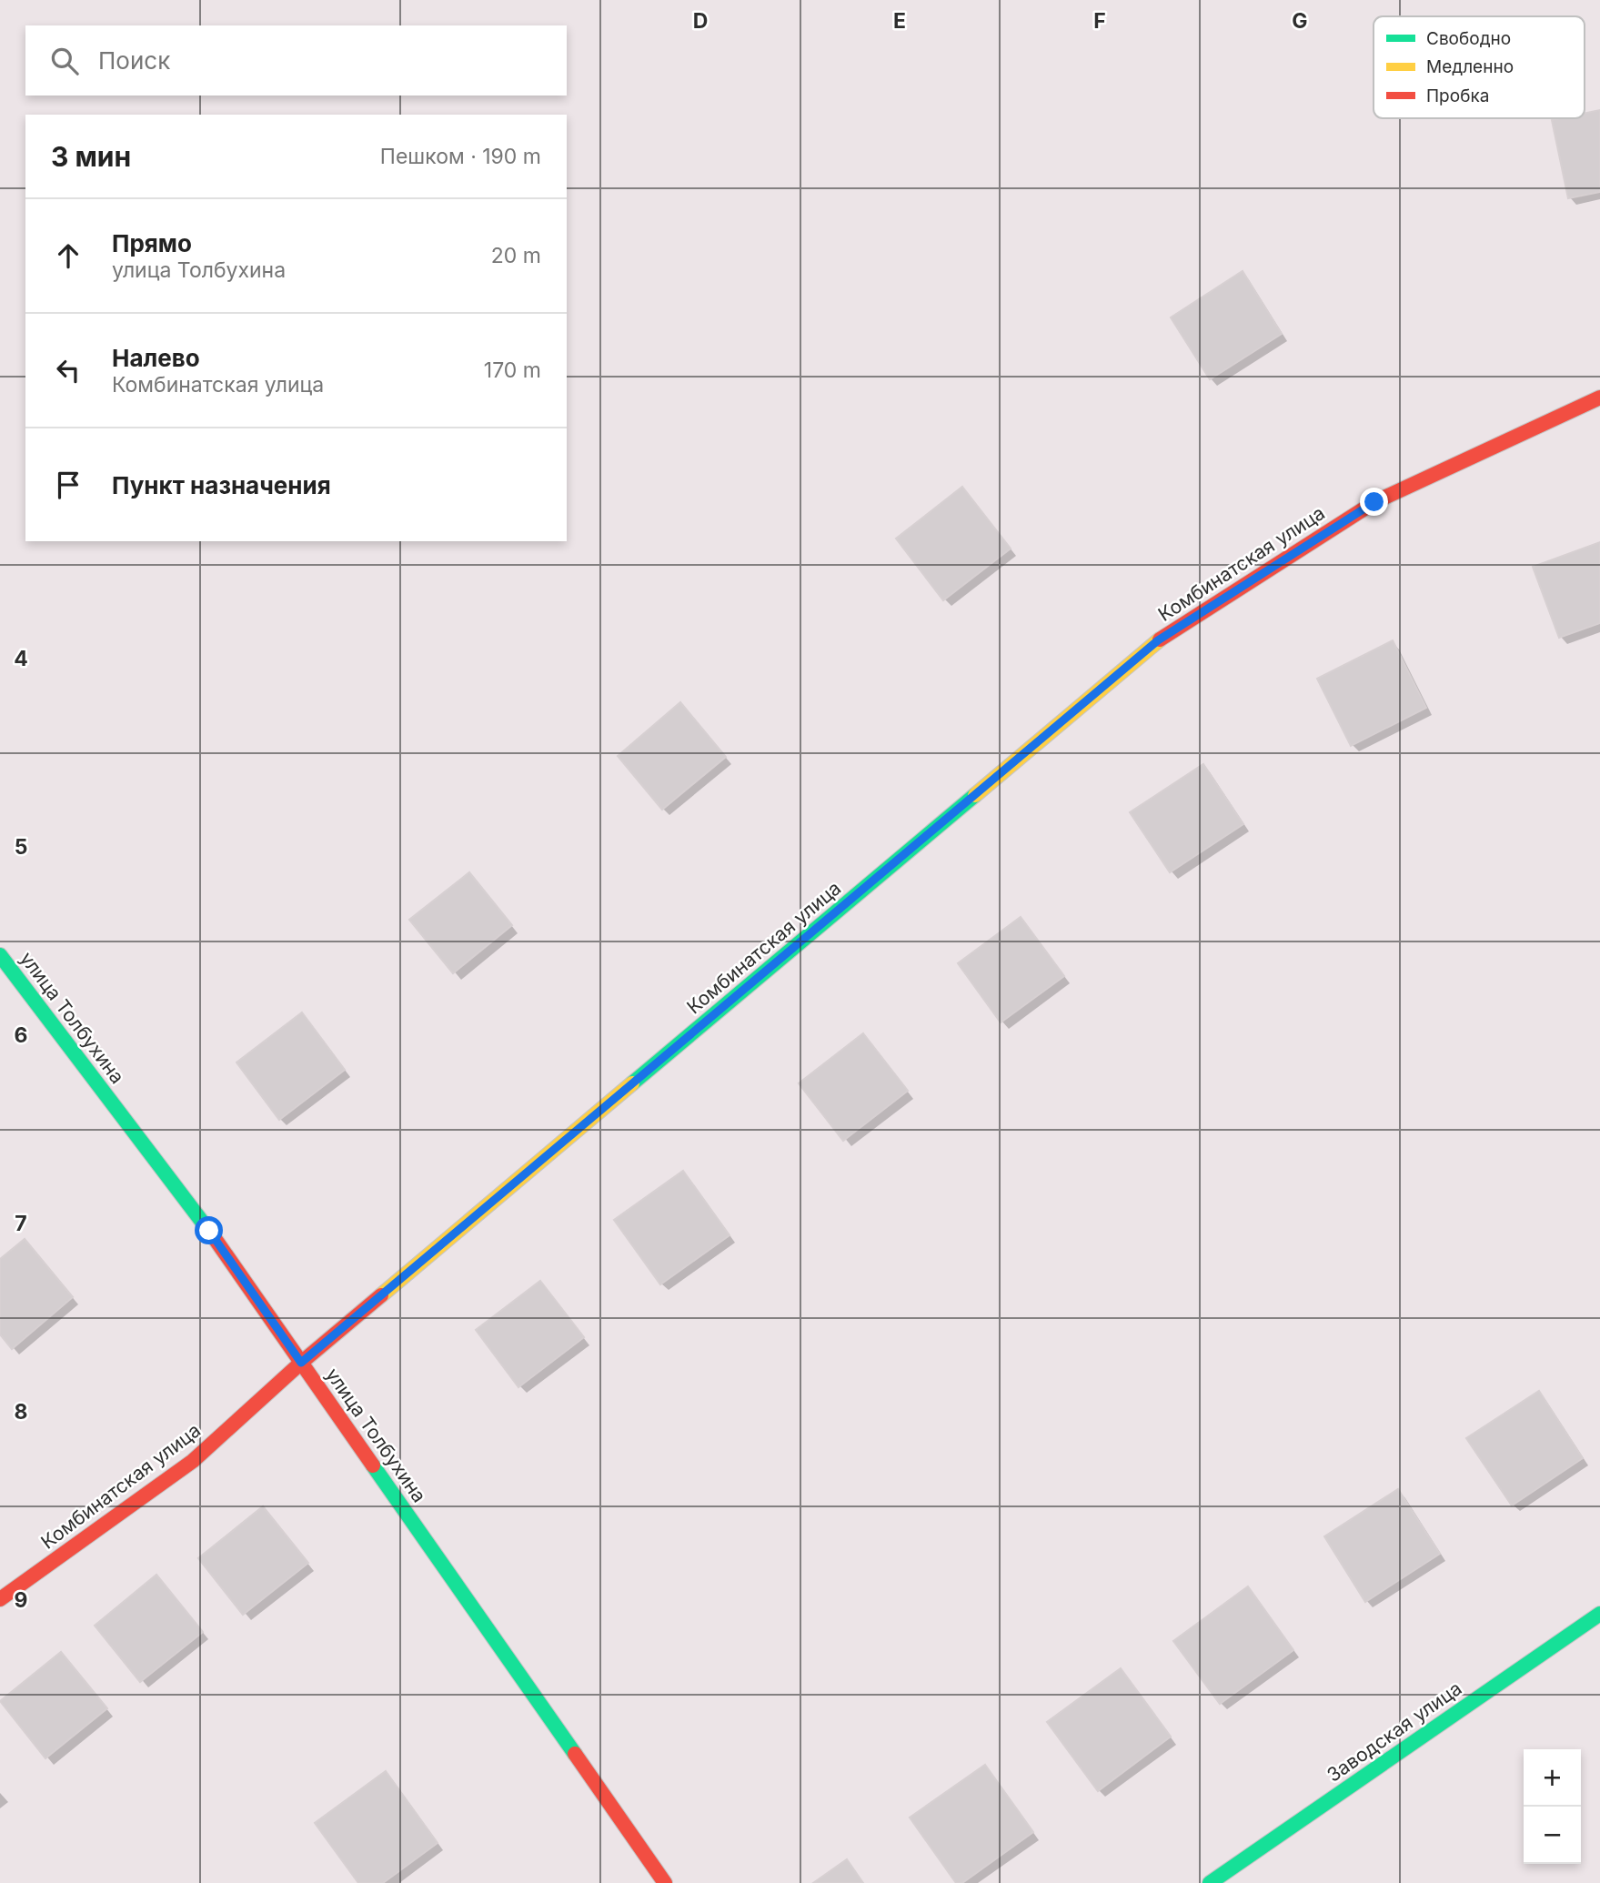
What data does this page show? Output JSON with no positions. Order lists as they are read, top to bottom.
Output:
{
  "streets": {
    "main road": ["Комбинатская улица", "улица Толбухина", "Заводская улица"]
  },
  "crossings": [
    ["Комбинатская улица", "улица Толбухина"]
  ],
  "legend": ["Свободно", "Медленно", "Пробка"],
  "page": {
    "search": "Поиск",
    "heading": ["3 мин", "Пешком · 190 m"],
    "list": [
      ["Прямо", "улица Толбухина", "20 m"],
      ["Налево", "Комбинатская улица", "170 m"],
      "Пункт назначения"
    ],
    "map_buttons": ["+", "−"]
  },
  "grid": {
    "columns": [
      "D",
      "E",
      "F",
      "G"
    ],
    "rows": [
      "4",
      "5",
      "6",
      "7",
      "8",
      "9"
    ]
  }
}
